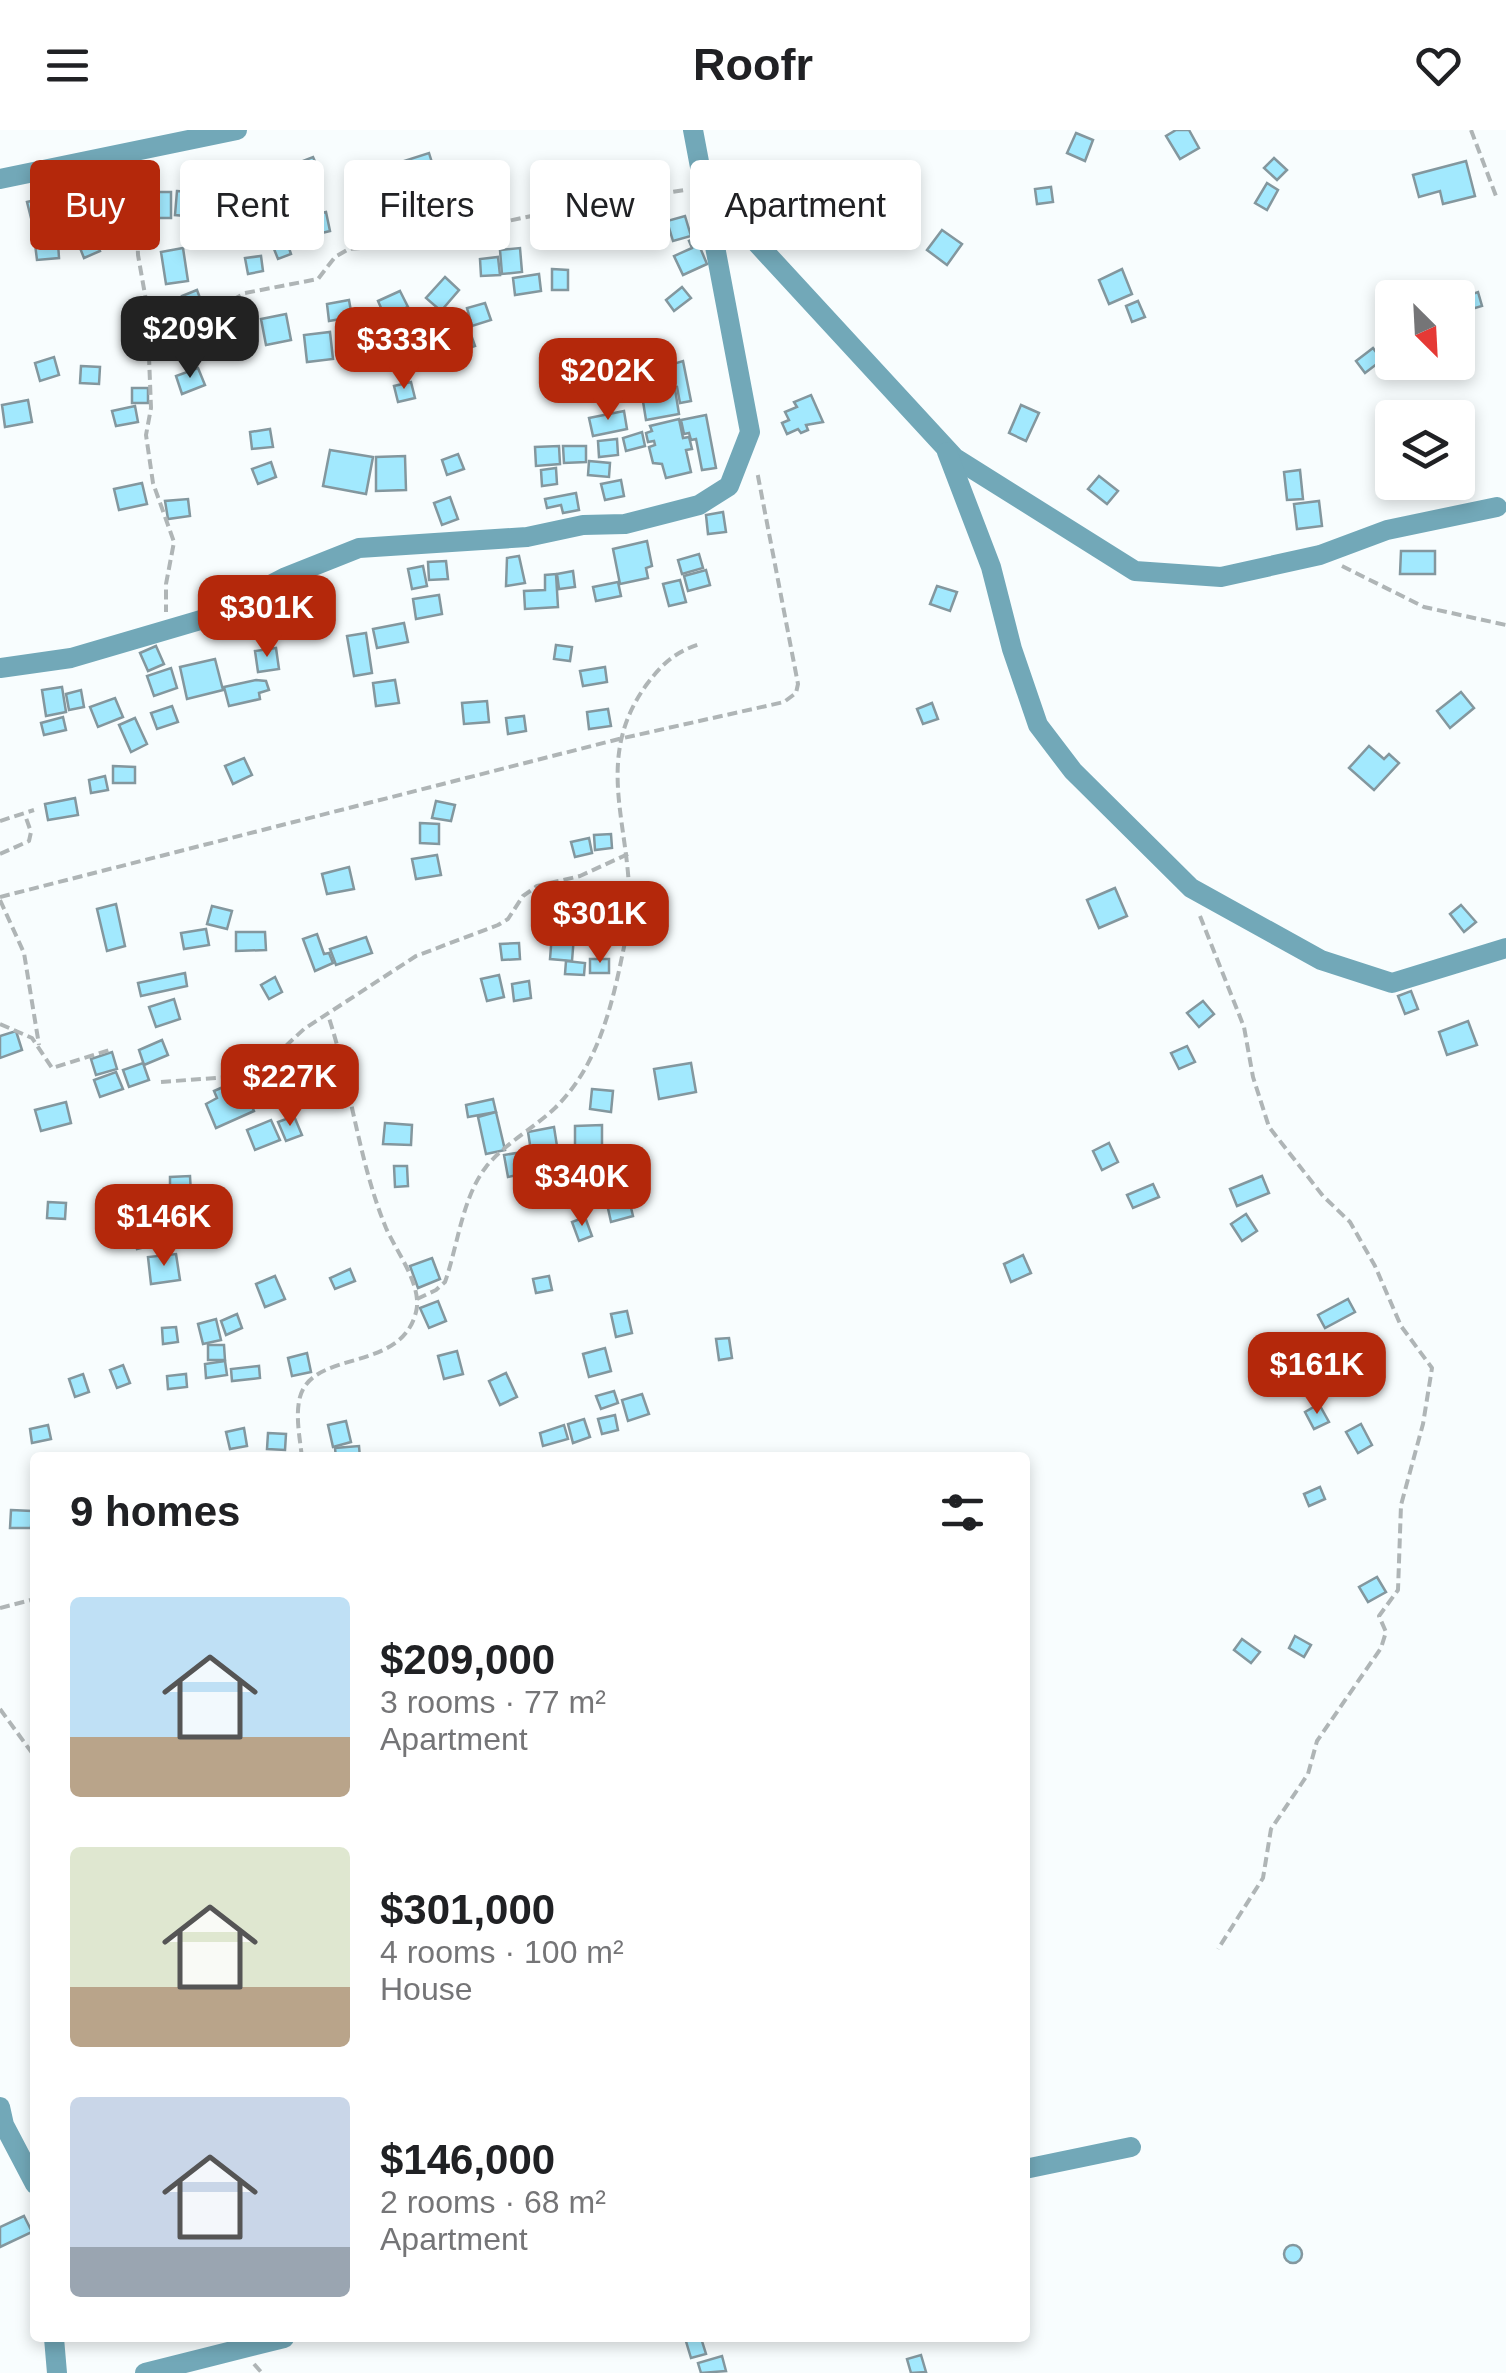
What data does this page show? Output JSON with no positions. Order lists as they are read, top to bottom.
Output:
{
  "north": "bottom right",
  "page": {
    "header": "Roofr",
    "chip": [
      "Buy",
      "Rent",
      "Filters",
      "New",
      "Apartment"
    ],
    "price": [
      "$209K",
      "$333K",
      "$202K",
      "$301K",
      "$301K",
      "$227K",
      "$340K",
      "$146K",
      "$161K"
    ],
    "heading": "9 homes",
    "list": [
      {
        "name": "$209,000",
        "note": "3 rooms · 77 m² · Apartment"
      },
      {
        "name": "$301,000",
        "note": "4 rooms · 100 m² · House"
      },
      {
        "name": "$146,000",
        "note": "2 rooms · 68 m² · Apartment"
      }
    ]
  }
}
